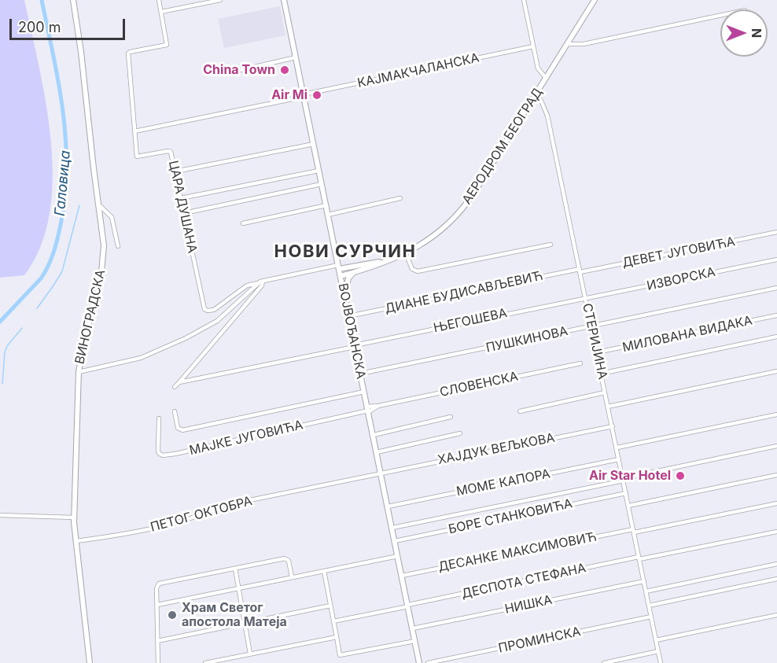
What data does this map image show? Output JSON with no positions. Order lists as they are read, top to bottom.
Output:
{
  "streets": {
    "street": [
      "КАЈМАКЧАЛАНСКА",
      "АЕРОДРОМ БЕОГРАД",
      "ЦАРА ДУШАНА",
      "ДЕВЕТ ЈУГОВИЋА",
      "ИЗВОРСКА",
      "ДИАНЕ БУДИСАВЉЕВИЋ",
      "ВИНОГРАДСКА",
      "ЊЕГОШЕВА",
      "ВОЈВОЂАНСКА",
      "МИЛОВАНА ВИДАКА",
      "ПУШКИНОВА",
      "СТЕРИЈИНА",
      "СЛОВЕНСКА",
      "МАЈКЕ ЈУГОВИЋА",
      "ХАЈДУК ВЕЉКОВА",
      "МОМЕ КАПОРА",
      "ПЕТОГ ОКТОБРА",
      "БОРЕ СТАНКОВИЋА",
      "ДЕСАНКЕ МАКСИМОВИЋ",
      "ДЕСПОТА СТЕФАНА",
      "НИШКА",
      "ПРОМИНСКА"
    ]
  },
  "crossings": [
    ["КАЈМАКЧАЛАНСКА", "ЦАРА ДУШАНА"],
    ["КАЈМАКЧАЛАНСКА", "ВОЈВОЂАНСКА"],
    ["АЕРОДРОМ БЕОГРАД", "ВОЈВОЂАНСКА"],
    ["АЕРОДРОМ БЕОГРАД", "СТЕРИЈИНА"],
    ["ДЕВЕТ ЈУГОВИЋА", "ДИАНЕ БУДИСАВЉЕВИЋ"],
    ["ДЕВЕТ ЈУГОВИЋА", "СТЕРИЈИНА"],
    ["ИЗВОРСКА", "ЊЕГОШЕВА"],
    ["ИЗВОРСКА", "СТЕРИЈИНА"],
    ["ДИАНЕ БУДИСАВЉЕВИЋ", "ВОЈВОЂАНСКА"],
    ["ДИАНЕ БУДИСАВЉЕВИЋ", "СТЕРИЈИНА"],
    ["ВИНОГРАДСКА", "ПЕТОГ ОКТОБРА"],
    ["ЊЕГОШЕВА", "ВОЈВОЂАНСКА"],
    ["ЊЕГОШЕВА", "СТЕРИЈИНА"],
    ["ВОЈВОЂАНСКА", "ПУШКИНОВА"],
    ["ВОЈВОЂАНСКА", "СЛОВЕНСКА"],
    ["ВОЈВОЂАНСКА", "МАЈКЕ ЈУГОВИЋА"],
    ["ВОЈВОЂАНСКА", "ХАЈДУК ВЕЉКОВА"],
    ["ВОЈВОЂАНСКА", "МОМЕ КАПОРА"],
    ["ВОЈВОЂАНСКА", "ПЕТОГ ОКТОБРА"],
    ["ВОЈВОЂАНСКА", "БОРЕ СТАНКОВИЋА"],
    ["ВОЈВОЂАНСКА", "ДЕСАНКЕ МАКСИМОВИЋ"],
    ["ВОЈВОЂАНСКА", "ДЕСПОТА СТЕФАНА"],
    ["ВОЈВОЂАНСКА", "НИШКА"],
    ["МИЛОВАНА ВИДАКА", "СТЕРИЈИНА"],
    ["ПУШКИНОВА", "СТЕРИЈИНА"],
    ["СТЕРИЈИНА", "ХАЈДУК ВЕЉКОВА"],
    ["СТЕРИЈИНА", "МОМЕ КАПОРА"],
    ["СТЕРИЈИНА", "БОРЕ СТАНКОВИЋА"],
    ["СТЕРИЈИНА", "ДЕСАНКЕ МАКСИМОВИЋ"],
    ["СТЕРИЈИНА", "ДЕСПОТА СТЕФАНА"],
    ["СТЕРИЈИНА", "НИШКА"],
    ["СТЕРИЈИНА", "ПРОМИНСКА"],
    ["СЛОВЕНСКА", "МАЈКЕ ЈУГОВИЋА"],
    ["ХАЈДУК ВЕЉКОВА", "ПЕТОГ ОКТОБРА"]
  ],
  "districts": ["НОВИ СУРЧИН"],
  "water": ["Галовица"],
  "places": [
    "China Town",
    "Air Mi",
    "Air Star Hotel",
    "Храм Светог апостола Матеја"
  ],
  "scale_bar": "200 m",
  "north": "right"
}
